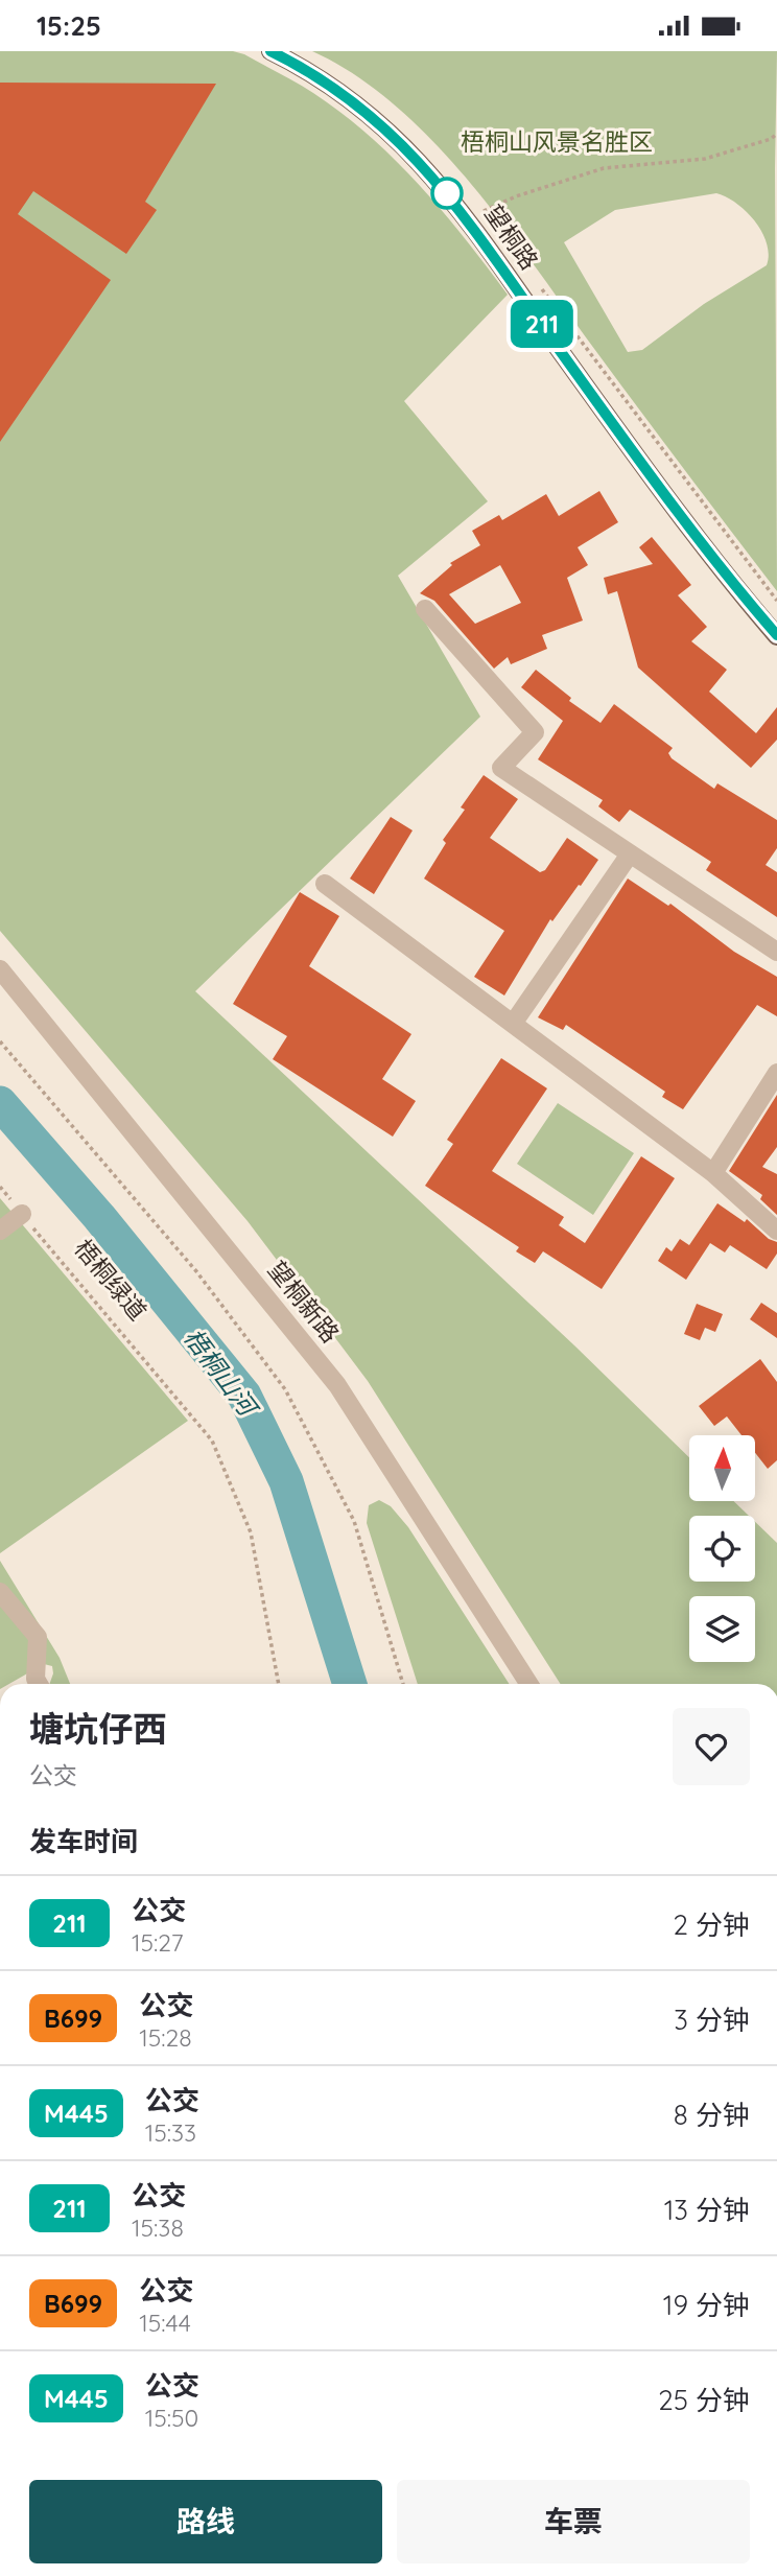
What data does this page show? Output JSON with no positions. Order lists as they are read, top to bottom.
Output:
{
  "streets": {
    "main road": ["望桐路"],
    "street": ["望桐新路"],
    "path": ["梧桐绿道"]
  },
  "water": ["梧桐山河"],
  "parks": ["梧桐山风景名胜区"],
  "lines": ["bus line 211"],
  "north": "top",
  "page": {
    "status": "15:25",
    "on_map": "211",
    "heading": [
      ["塘坑仔西", "公交"],
      "发车时间"
    ],
    "list": [
      {
        "mark": "211",
        "name": "公交",
        "note": "15:27",
        "value": "2 分钟"
      },
      {
        "mark": "B699",
        "name": "公交",
        "note": "15:28",
        "value": "3 分钟"
      },
      {
        "mark": "M445",
        "name": "公交",
        "note": "15:33",
        "value": "8 分钟"
      },
      {
        "mark": "211",
        "name": "公交",
        "note": "15:38",
        "value": "13 分钟"
      },
      {
        "mark": "B699",
        "name": "公交",
        "note": "15:44",
        "value": "19 分钟"
      },
      {
        "mark": "M445",
        "name": "公交",
        "note": "15:50",
        "value": "25 分钟"
      }
    ],
    "buttons": ["路线", "车票"]
  }
}
